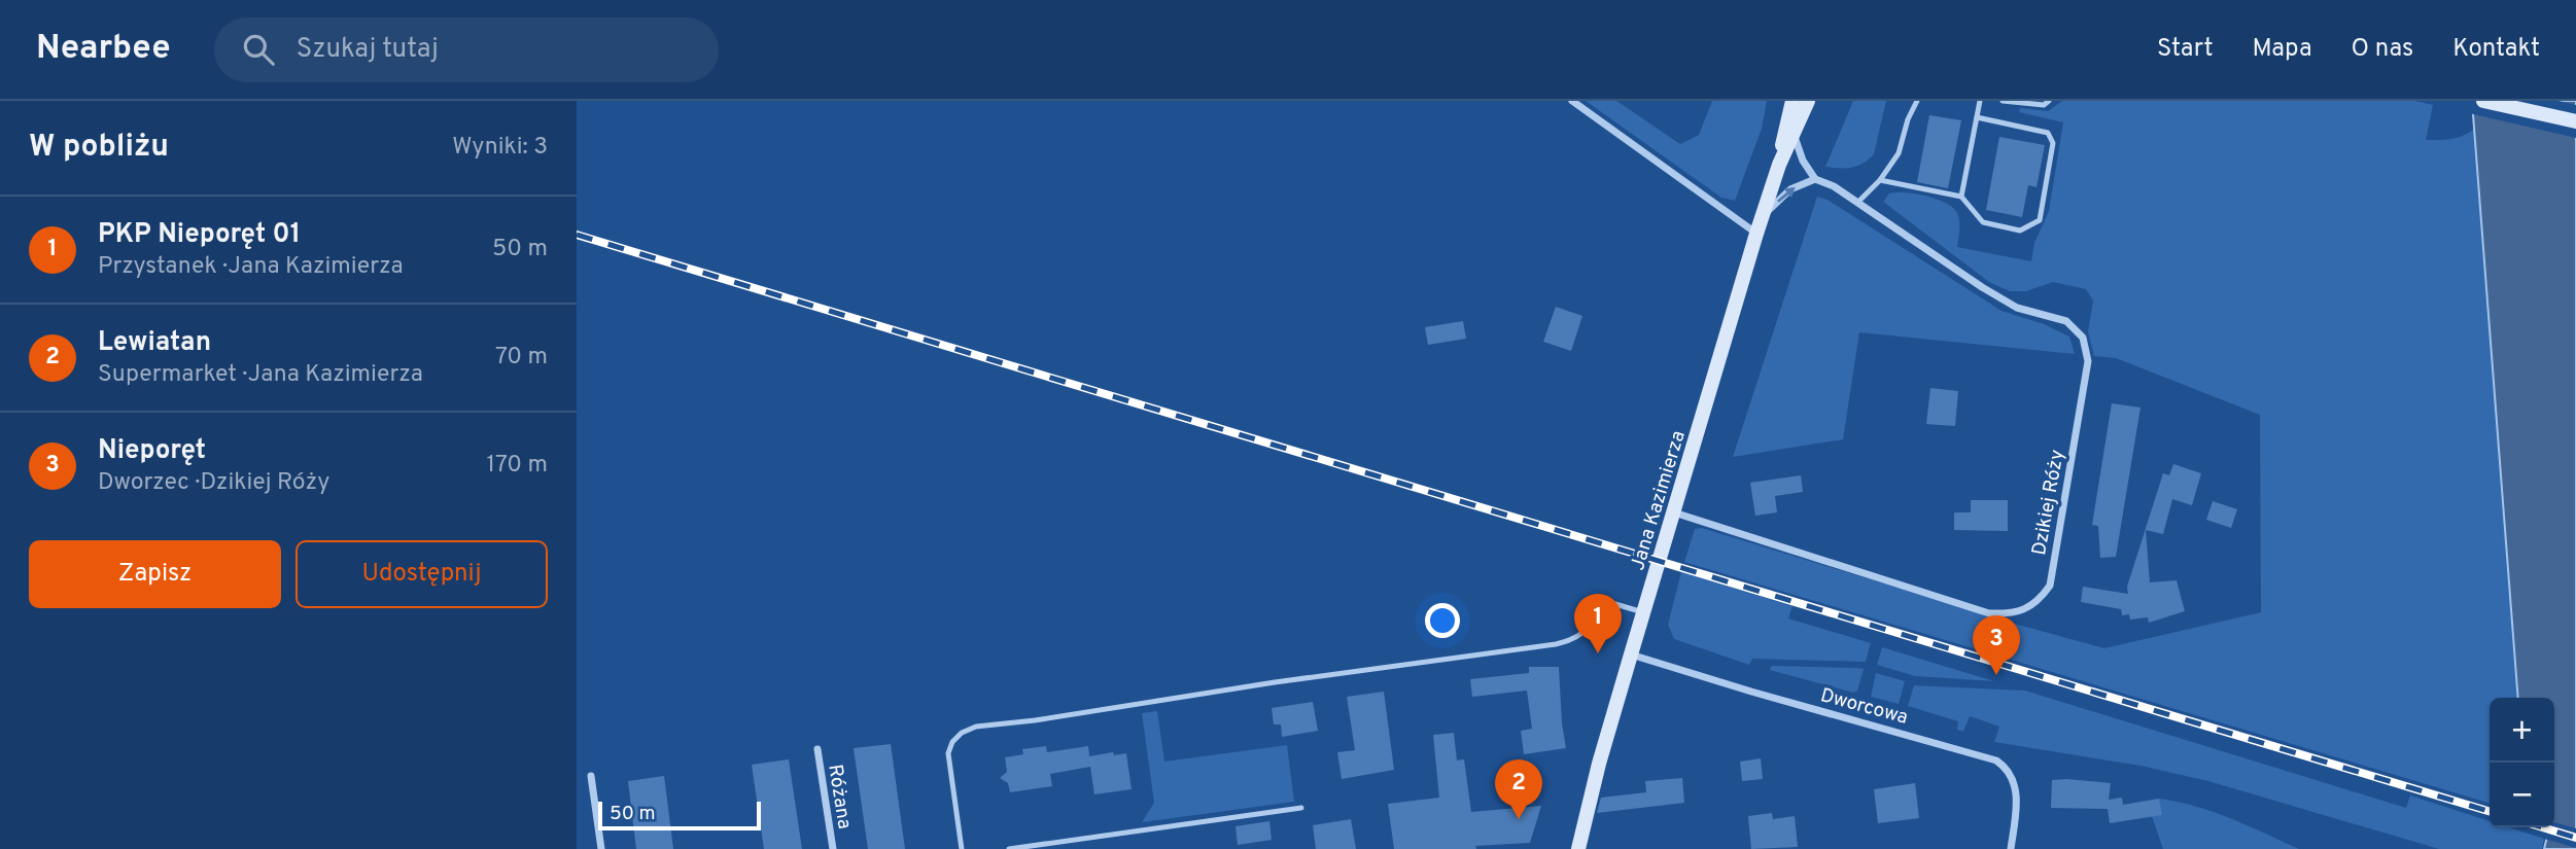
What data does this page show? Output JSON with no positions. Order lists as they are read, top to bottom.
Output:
{
  "streets": {
    "main road": ["Jana Kazimierza"],
    "street": ["Dzikiej Róży", "Dworcowa", "Różana"]
  },
  "crossings": [
    ["Jana Kazimierza", "Dzikiej Róży"],
    ["Jana Kazimierza", "Dworcowa"]
  ],
  "scale_bar": "50 m",
  "page": {
    "header": "Nearbee",
    "search": "Szukaj tutaj",
    "nav": [
      "Start",
      "Mapa",
      "O nas",
      "Kontakt"
    ],
    "heading": ["W pobliżu", "Wyniki: 3"],
    "list": [
      {
        "mark": "1",
        "name": "PKP Nieporęt 01",
        "note": "Przystanek · Jana Kazimierza",
        "value": "50 m"
      },
      {
        "mark": "2",
        "name": "Lewiatan",
        "note": "Supermarket · Jana Kazimierza",
        "value": "70 m"
      },
      {
        "mark": "3",
        "name": "Nieporęt",
        "note": "Dworzec · Dzikiej Róży",
        "value": "170 m"
      }
    ],
    "buttons": ["Zapisz", "Udostępnij"],
    "pins": ["1", "3", "2"],
    "map_buttons": ["+", "−"],
    "scale": "50 m"
  }
}
